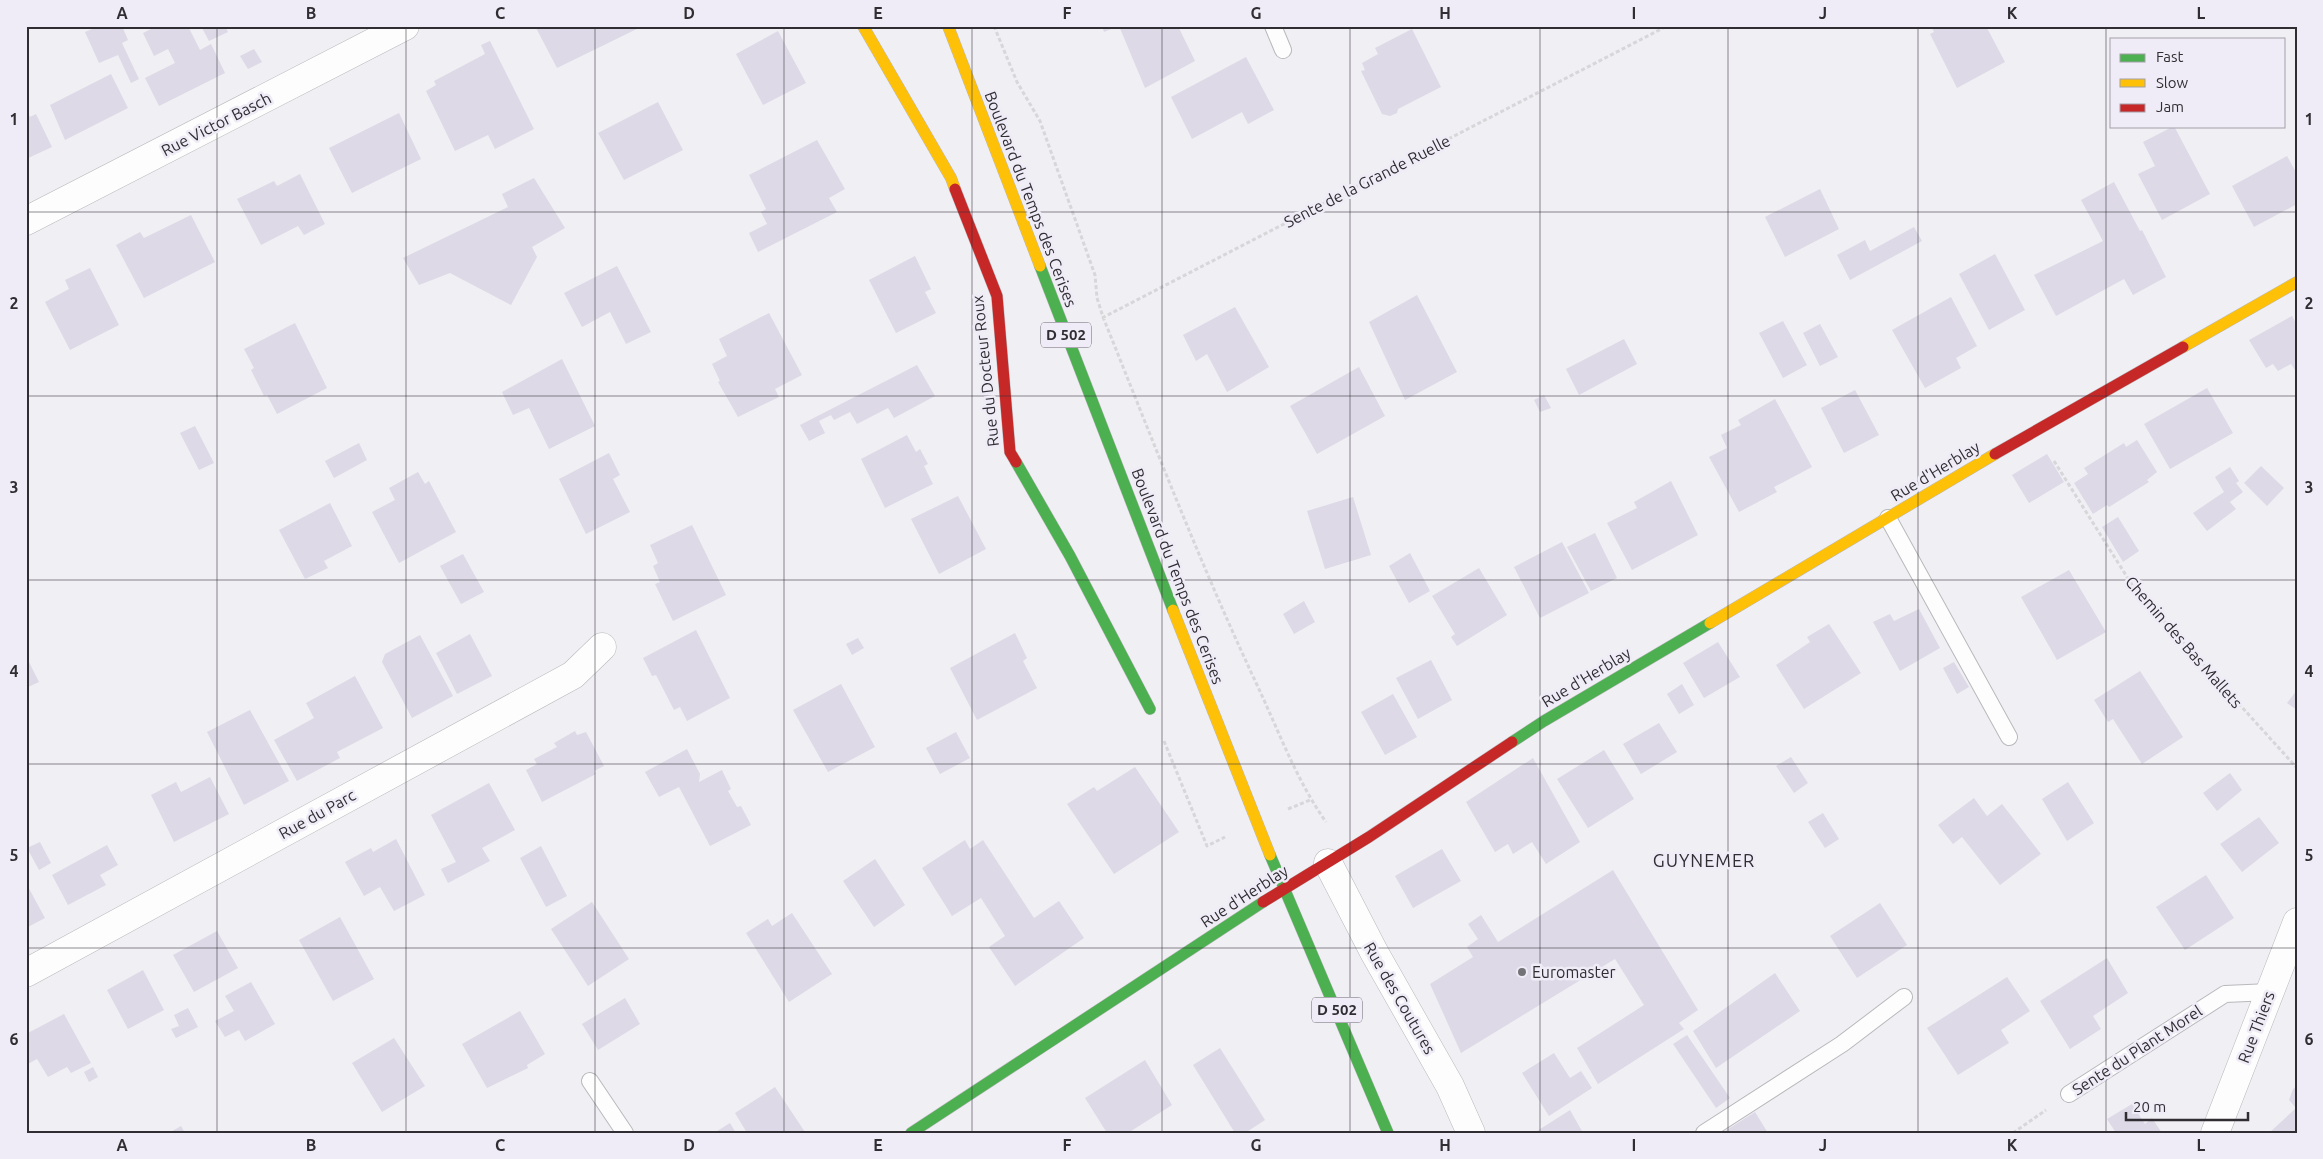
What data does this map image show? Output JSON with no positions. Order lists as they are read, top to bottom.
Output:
{
  "streets": {
    "street": [
      "Rue Victor Basch",
      "Boulevard du Temps des Cerises",
      "D 502",
      "Rue du Docteur Roux",
      "Rue d'Herblay",
      "Rue du Parc",
      "Rue des Coutures",
      "Rue Thiers"
    ],
    "lane": ["Sente du Plant Morel"],
    "path": ["Sente de la Grande Ruelle", "Chemin des Bas Mallets"]
  },
  "crossings": [
    ["Sente de la Grande Ruelle", "Boulevard du Temps des Cerises"],
    ["Boulevard du Temps des Cerises", "Rue d'Herblay"],
    ["Rue d'Herblay", "Chemin des Bas Mallets"],
    ["Rue d'Herblay", "Rue des Coutures"],
    ["Rue Thiers", "Sente du Plant Morel"]
  ],
  "districts": ["GUYNEMER"],
  "places": ["Euromaster"],
  "legend": ["Fast", "Slow", "Jam"],
  "scale_bar": "20 m",
  "grid": {
    "columns": [
      "A",
      "B",
      "C",
      "D",
      "E",
      "F",
      "G",
      "H",
      "I",
      "J",
      "K",
      "L"
    ],
    "rows": [
      "1",
      "2",
      "3",
      "4",
      "5",
      "6"
    ]
  }
}
